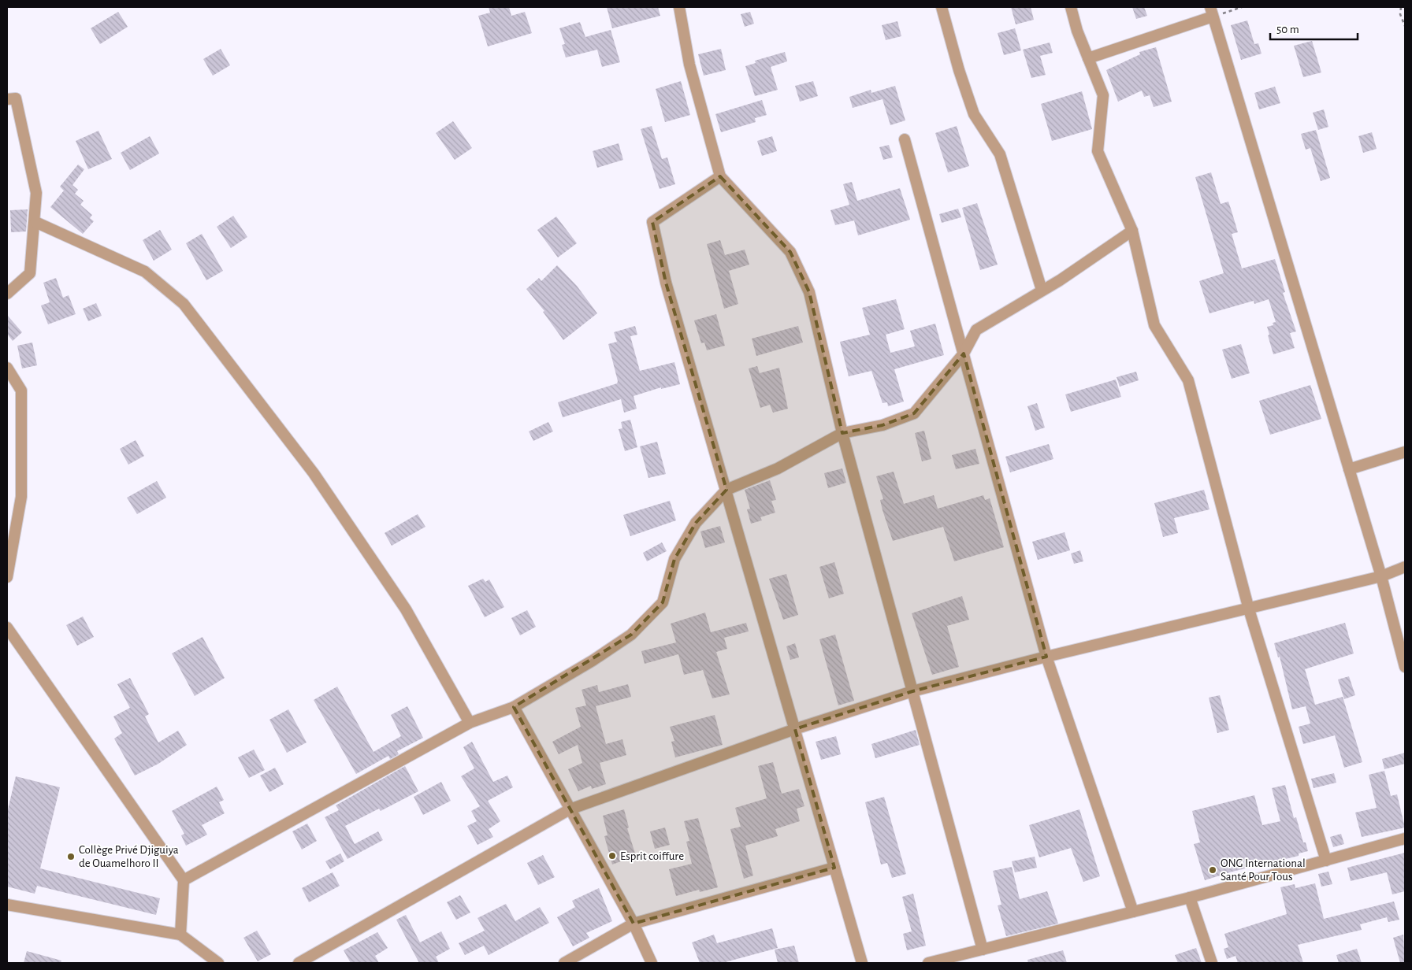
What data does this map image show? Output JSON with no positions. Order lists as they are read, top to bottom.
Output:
{
  "places": ["Esprit coiffure", "Collège Privé Djiguiya de Ouamelhoro II", "ONG International Santé Pour Tous"],
  "scale_bar": "50 m"
}
